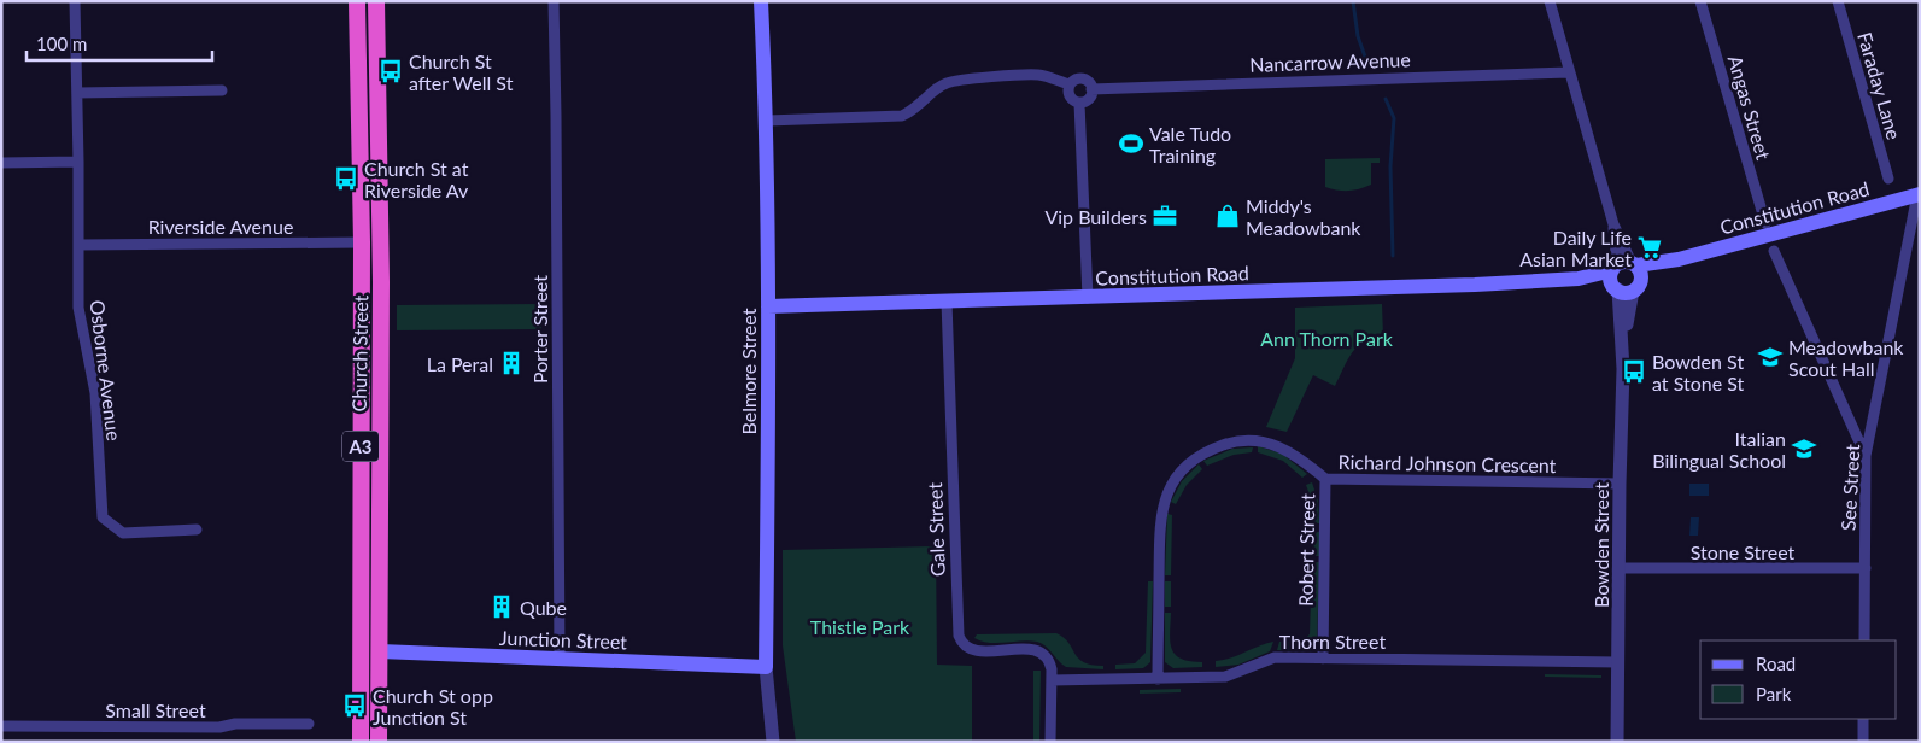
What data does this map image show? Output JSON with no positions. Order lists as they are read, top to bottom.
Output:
{
  "streets": {
    "highway": ["Church Street", "A3"],
    "main road": ["Constitution Road", "Belmore Street", "Junction Street"],
    "street": [
      "Nancarrow Avenue",
      "Faraday Lane",
      "Angas Street",
      "Riverside Avenue",
      "Porter Street",
      "Osborne Avenue",
      "Richard Johnson Crescent",
      "See Street",
      "Gale Street",
      "Bowden Street",
      "Robert Street",
      "Stone Street",
      "Thorn Street",
      "Small Street"
    ]
  },
  "crossings": [
    ["Nancarrow Avenue", "Bowden Street"],
    ["Constitution Road", "Belmore Street"],
    ["Constitution Road", "See Street"],
    ["Constitution Road", "Gale Street"],
    ["Constitution Road", "Bowden Street"],
    ["Riverside Avenue", "Church Street"],
    ["Riverside Avenue", "Osborne Avenue"],
    ["Porter Street", "Junction Street"],
    ["Church Street", "Junction Street"],
    ["Belmore Street", "Junction Street"],
    ["Richard Johnson Crescent", "Bowden Street"],
    ["Richard Johnson Crescent", "Robert Street"],
    ["Richard Johnson Crescent", "Thorn Street"],
    ["See Street", "Stone Street"],
    ["Gale Street", "Thorn Street"],
    ["Bowden Street", "Stone Street"],
    ["Bowden Street", "Thorn Street"],
    ["Robert Street", "Thorn Street"]
  ],
  "parks": ["Ann Thorn Park", "Thistle Park"],
  "places": {
    "bus stop": [
      "Church St after Well St",
      "Church St at Riverside Av",
      "Bowden St at Stone St",
      "Church St opp Junction St"
    ],
    "sports": ["Vale Tudo Training"],
    "office": ["Vip Builders"],
    "shop": ["Middy's Meadowbank"],
    "supermarket": ["Daily Life Asian Market"],
    "school or university": ["Meadowbank Scout Hall", "Italian Bilingual School"],
    "building": ["La Peral", "Qube"]
  },
  "legend": ["Road", "Park"],
  "scale_bar": "100 m"
}
